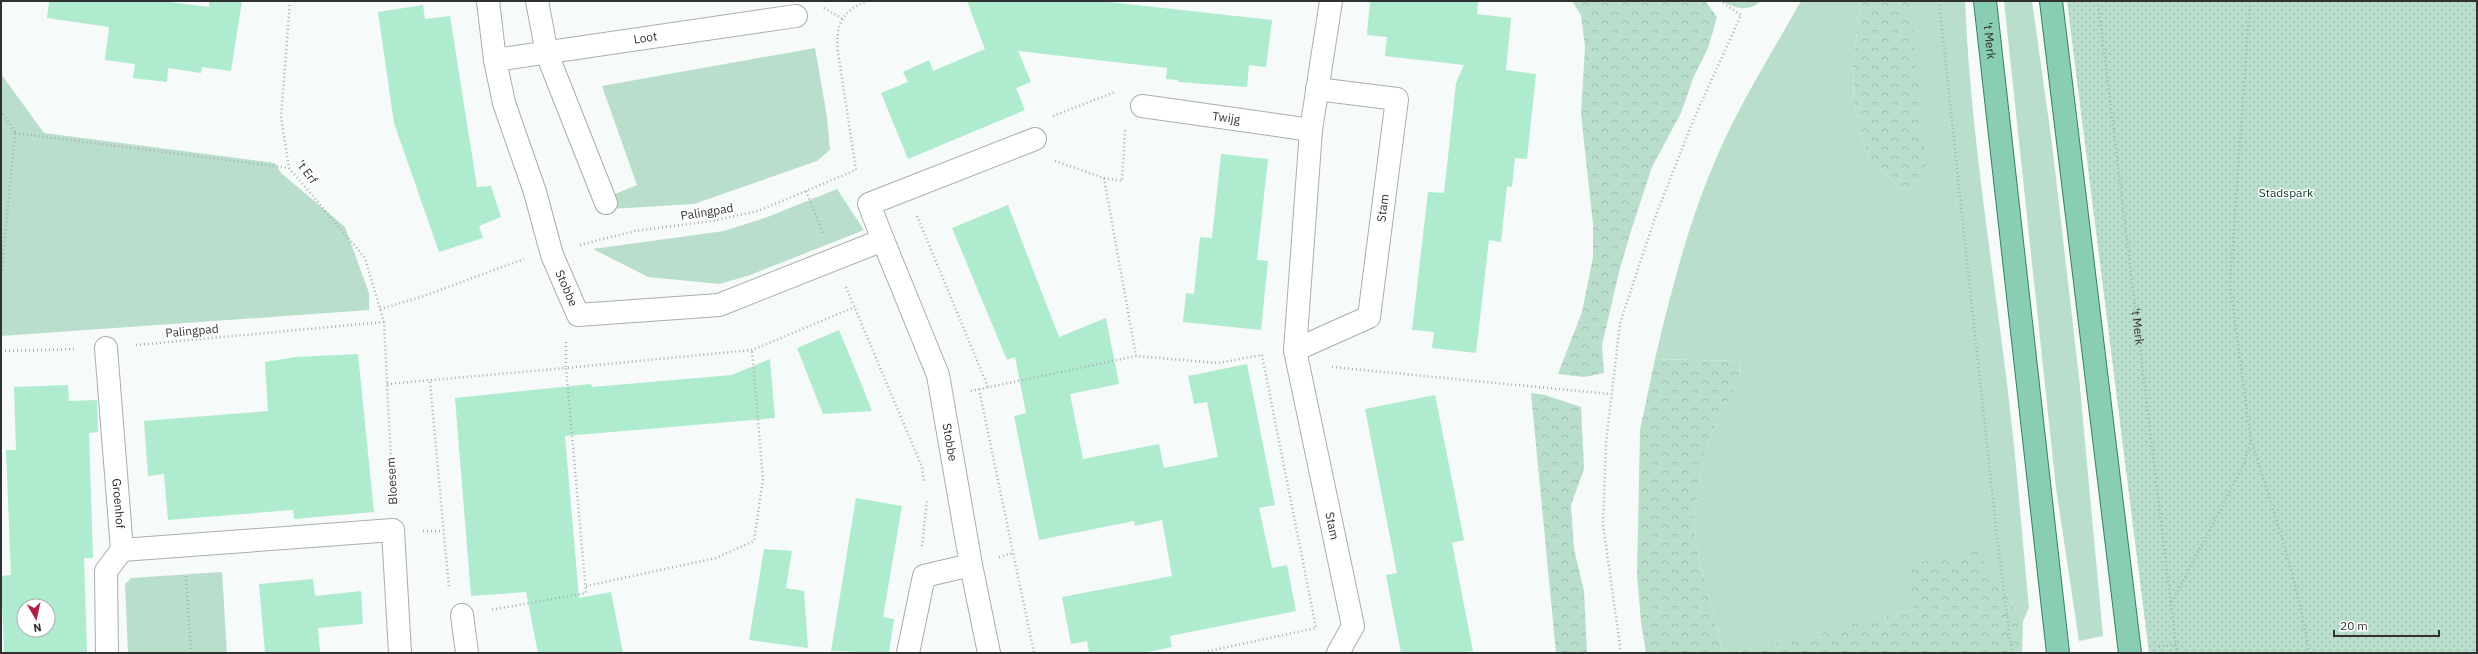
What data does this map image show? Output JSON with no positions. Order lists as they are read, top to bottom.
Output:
{
  "streets": {
    "main road": ["'t Merk"],
    "street": [
      "Loot",
      "Twijg",
      "Stam",
      "Stobbe",
      "Groenhof"
    ],
    "path": ["'t Erf", "Palingpad", "Bloesem"]
  },
  "crossings": [
    ["Loot", "Stobbe"],
    ["Twijg", "Stam"],
    ["'t Erf", "Palingpad"],
    ["'t Erf", "Bloesem"],
    ["Palingpad", "Stobbe"],
    ["Palingpad", "Bloesem"],
    ["Palingpad", "Groenhof"]
  ],
  "parks": ["Stadspark"],
  "scale_bar": "20 m",
  "north": "bottom"
}
